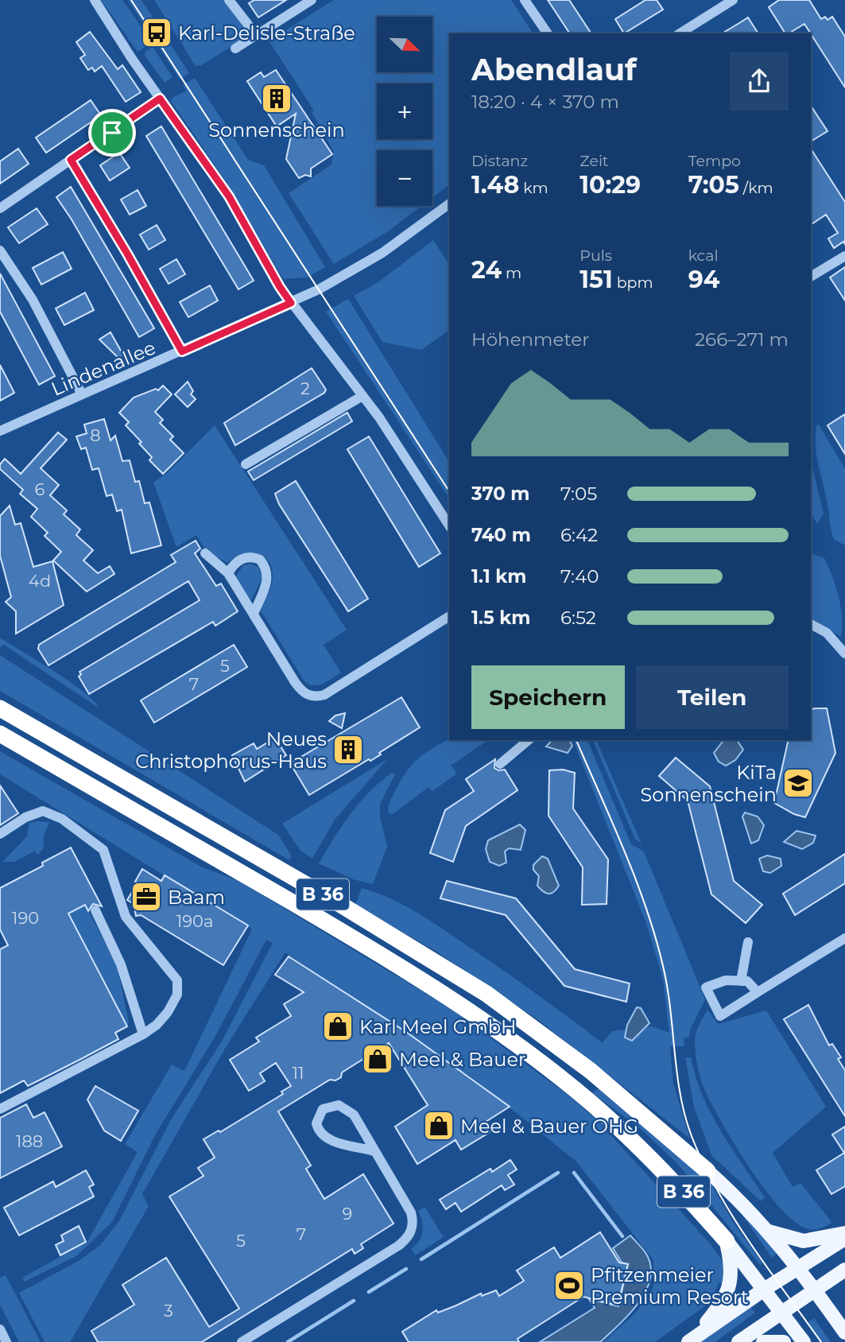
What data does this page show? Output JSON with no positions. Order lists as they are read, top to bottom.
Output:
{
  "streets": {
    "highway": ["B 36"],
    "street": ["Lindenallee"]
  },
  "places": {
    "bus stop": ["Karl-Delisle-Straße"],
    "building": ["Sonnenschein", "Neues Christophorus-Haus"],
    "school or university": ["KiTa Sonnenschein"],
    "office": ["Baam"],
    "shop": ["Karl Meel GmbH", "Meel & Bauer", "Meel & Bauer OHG"],
    "sports": ["Pfitzenmeier Premium Resort"]
  },
  "house_numbers": [
    "2",
    "8",
    "6",
    "4d",
    "5",
    "7",
    "190",
    "190a",
    "11",
    "188",
    "9",
    "7",
    "5",
    "3"
  ],
  "north": "bottom right",
  "page": {
    "map_buttons": ["+", "−"],
    "heading": ["Abendlauf", "18:20 · 4 × 370 m"],
    "stats": [
      ["Distanz", "1.48 km"],
      ["Zeit", "10:29"],
      ["Tempo", "7:05 /km"],
      ["24 m"],
      ["Puls", "151 bpm"],
      ["kcal", "94"]
    ],
    "chart": ["Höhenmeter", "266–271 m"],
    "list": [
      {
        "name": "370 m",
        "note": "7:05"
      },
      {
        "name": "740 m",
        "note": "6:42"
      },
      {
        "name": "1.1 km",
        "note": "7:40"
      },
      {
        "name": "1.5 km",
        "note": "6:52"
      }
    ],
    "buttons": ["Speichern", "Teilen"]
  }
}
